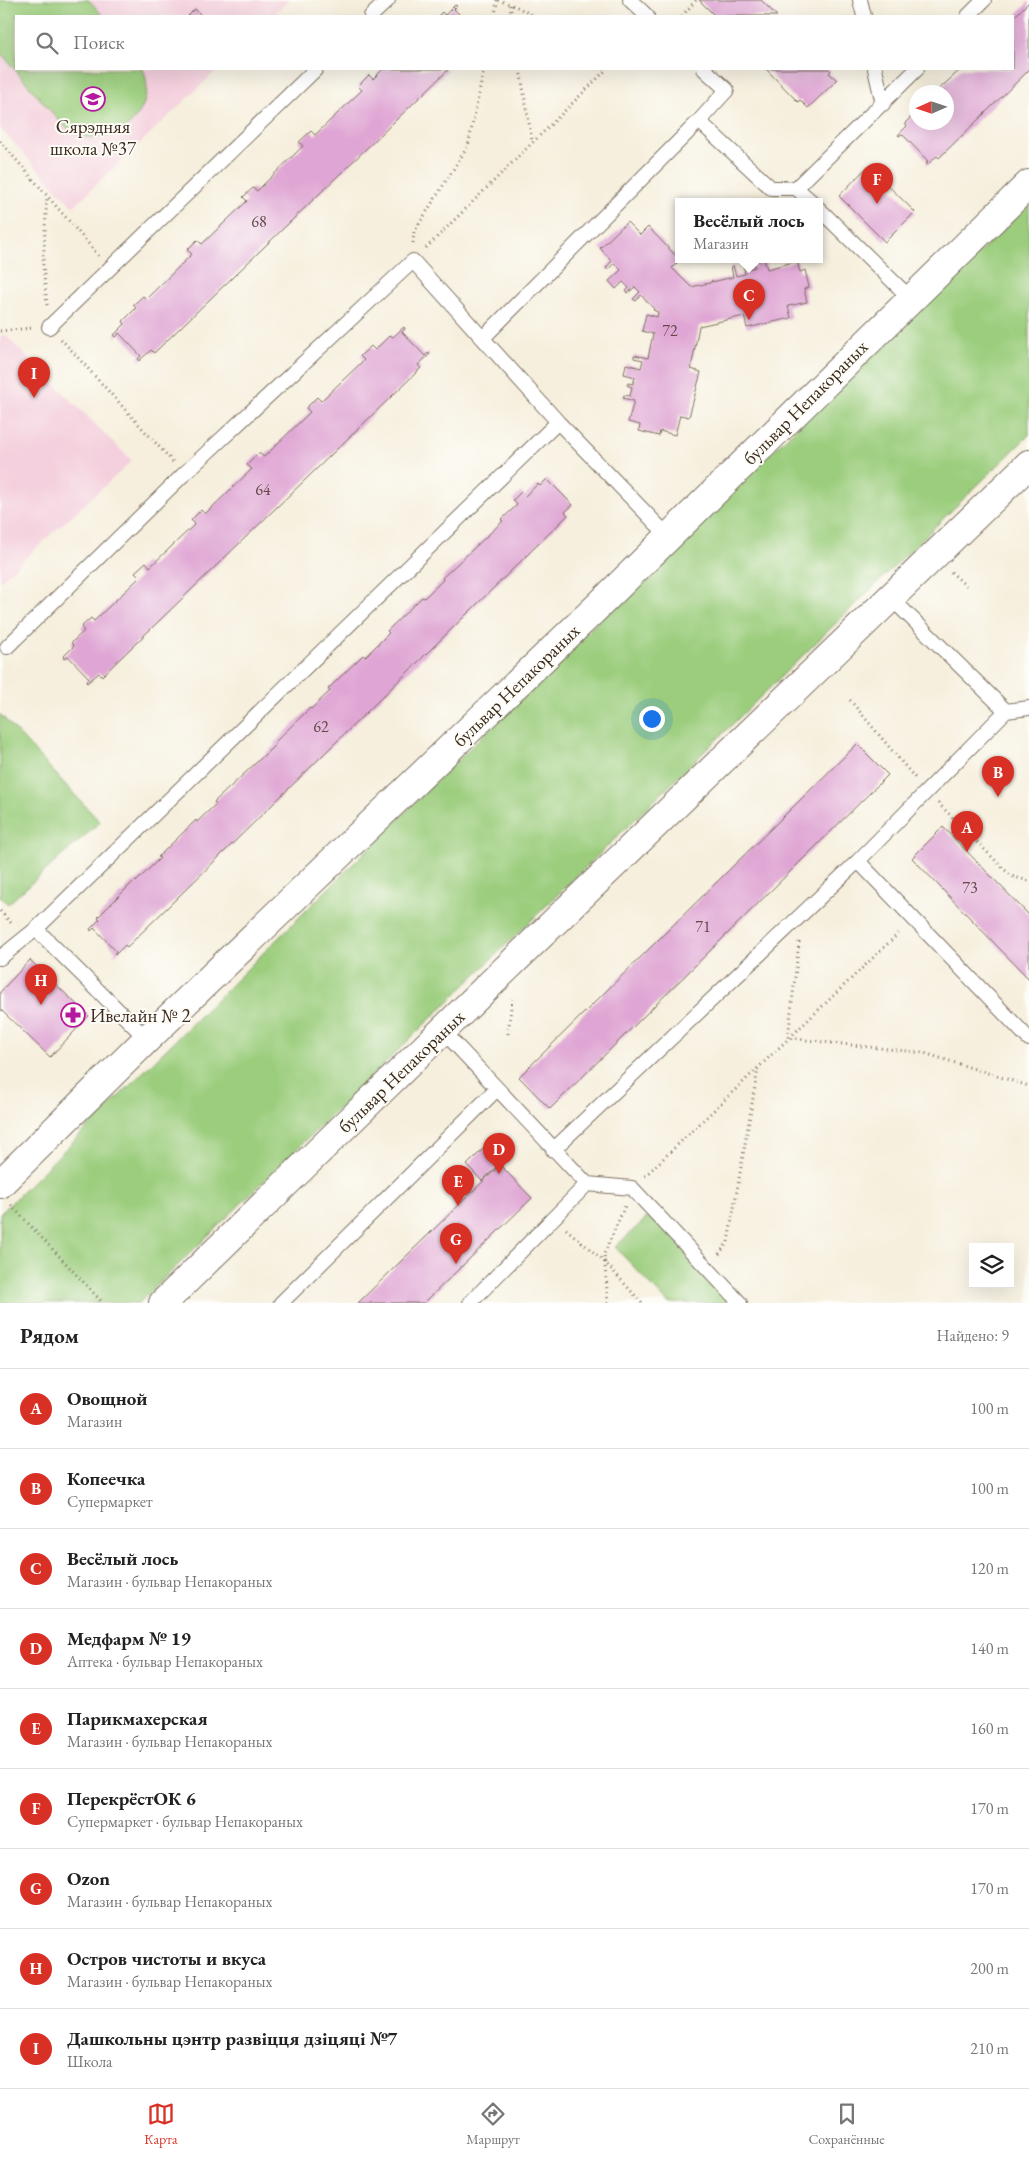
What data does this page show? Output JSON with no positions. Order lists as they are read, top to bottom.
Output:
{
  "streets": {
    "main road": ["бульвар Непакораных"]
  },
  "places": {
    "school or university": ["Сярэдняя школа №37"],
    "pharmacy": ["Ивелайн № 2"]
  },
  "house_numbers": [
    "68",
    "72",
    "64",
    "62",
    "73",
    "71"
  ],
  "north": "left",
  "page": {
    "search": "Поиск",
    "pins": [
      "F",
      "C",
      "I",
      "B",
      "A",
      "H",
      "D",
      "E",
      "G"
    ],
    "popup": ["Весёлый лось", "Магазин"],
    "heading": ["Рядом", "Найдено: 9"],
    "list": [
      {
        "mark": "A",
        "name": "Овощной",
        "note": "Магазин",
        "value": "100 m"
      },
      {
        "mark": "B",
        "name": "Копеечка",
        "note": "Супермаркет",
        "value": "100 m"
      },
      {
        "mark": "C",
        "name": "Весёлый лось",
        "note": "Магазин · бульвар Непакораных",
        "value": "120 m"
      },
      {
        "mark": "D",
        "name": "Медфарм № 19",
        "note": "Аптека · бульвар Непакораных",
        "value": "140 m"
      },
      {
        "mark": "E",
        "name": "Парикмахерская",
        "note": "Магазин · бульвар Непакораных",
        "value": "160 m"
      },
      {
        "mark": "F",
        "name": "ПерекрёстОК 6",
        "note": "Супермаркет · бульвар Непакораных",
        "value": "170 m"
      },
      {
        "mark": "G",
        "name": "Ozon",
        "note": "Магазин · бульвар Непакораных",
        "value": "170 m"
      },
      {
        "mark": "H",
        "name": "Остров чистоты и вкуса",
        "note": "Магазин · бульвар Непакораных",
        "value": "200 m"
      },
      {
        "mark": "I",
        "name": "Дашкольны цэнтр развіцця дзіцяці №7",
        "note": "Школа",
        "value": "210 m"
      }
    ],
    "nav": ["Карта", "Маршрут", "Сохранённые"]
  }
}
